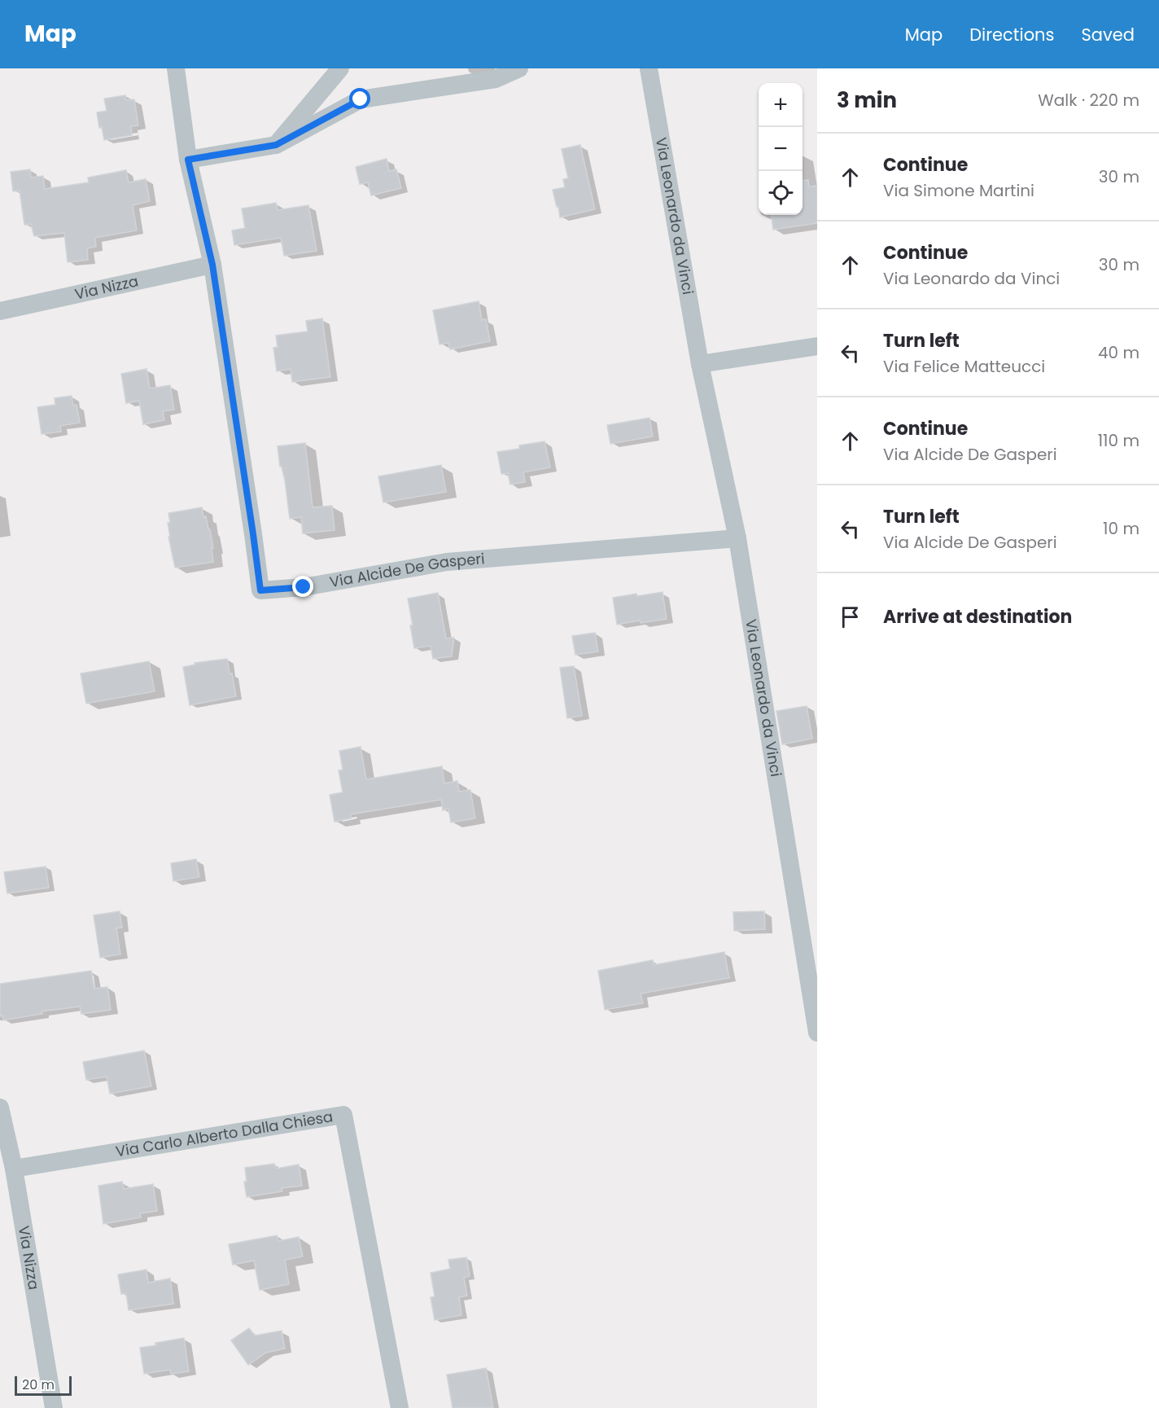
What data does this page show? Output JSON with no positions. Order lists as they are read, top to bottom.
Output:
{
  "streets": {
    "street": [
      "Via Leonardo da Vinci",
      "Via Nizza",
      "Via Alcide De Gasperi",
      "Via Carlo Alberto Dalla Chiesa"
    ]
  },
  "crossings": [
    ["Via Leonardo da Vinci", "Via Alcide De Gasperi"],
    ["Via Nizza", "Via Alcide De Gasperi"],
    ["Via Nizza", "Via Carlo Alberto Dalla Chiesa"]
  ],
  "scale_bar": "20 m",
  "page": {
    "header": "Map",
    "nav": ["Map", "Directions", "Saved"],
    "heading": ["3 min", "Walk · 220 m"],
    "map_buttons": ["+", "−"],
    "list": [
      ["Continue", "Via Simone Martini", "30 m"],
      ["Continue", "Via Leonardo da Vinci", "30 m"],
      ["Turn left", "Via Felice Matteucci", "40 m"],
      ["Continue", "Via Alcide De Gasperi", "110 m"],
      ["Turn left", "Via Alcide De Gasperi", "10 m"],
      "Arrive at destination"
    ],
    "scale": "20 m"
  }
}
